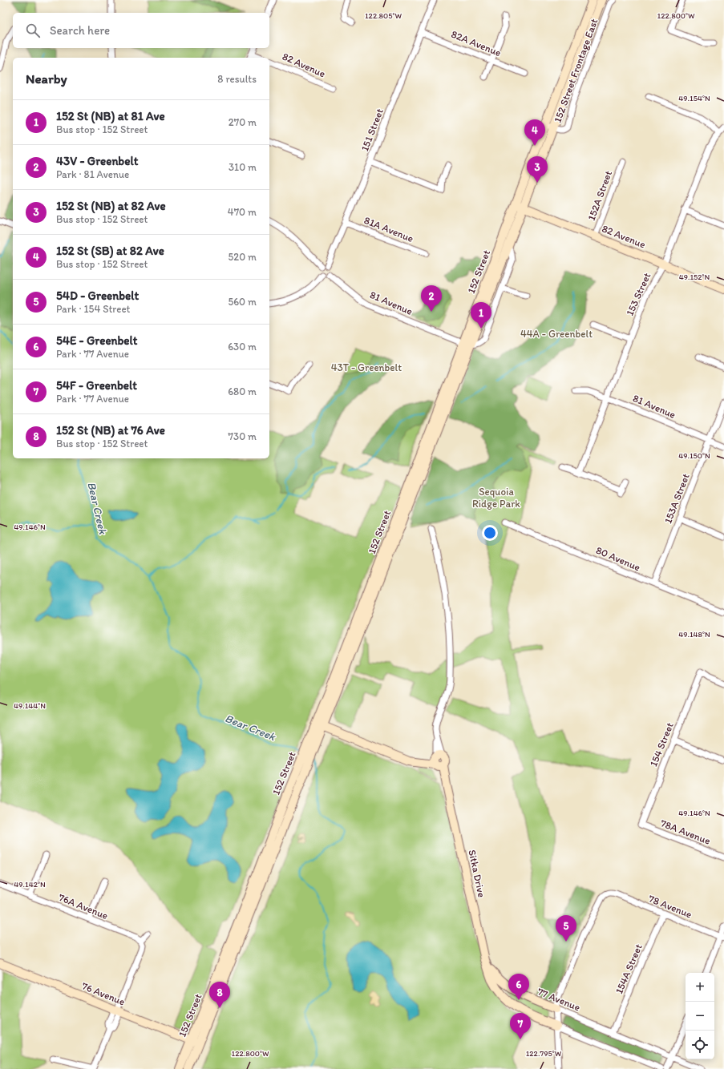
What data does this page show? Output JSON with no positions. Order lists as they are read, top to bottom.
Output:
{
  "streets": {
    "main road": [
      "82 Avenue",
      "152 Street",
      "Sitka Drive",
      "76 Avenue",
      "77 Avenue"
    ],
    "street": [
      "82A Avenue",
      "152 Street Frontage East",
      "151 Street",
      "152A Street",
      "81A Avenue",
      "153 Street",
      "81 Avenue",
      "153A Street",
      "80 Avenue",
      "154 Street",
      "78A Avenue",
      "76A Avenue",
      "78 Avenue",
      "154A Street"
    ]
  },
  "crossings": [
    ["82A Avenue", "151 Street"],
    ["82 Avenue", "152A Street"],
    ["82 Avenue", "152 Street"],
    ["82 Avenue", "153 Street"],
    ["152 Street Frontage East", "152 Street"],
    ["151 Street", "81A Avenue"],
    ["151 Street", "81 Avenue"],
    ["152 Street", "81 Avenue"],
    ["152 Street", "76 Avenue"],
    ["153 Street", "81 Avenue"],
    ["81 Avenue", "153A Street"],
    ["153A Street", "80 Avenue"],
    ["154 Street", "78A Avenue"],
    ["Sitka Drive", "77 Avenue"],
    ["78 Avenue", "154A Street"],
    ["78 Avenue", "77 Avenue"],
    ["154A Street", "77 Avenue"]
  ],
  "water": ["Bear Creek"],
  "parks": ["44A - Greenbelt", "43T - Greenbelt", "Sequoia Ridge Park"],
  "page": {
    "search": "Search here",
    "heading": ["Nearby", "8 results"],
    "list": [
      {
        "mark": "1",
        "name": "152 St (NB) at 81 Ave",
        "note": "Bus stop · 152 Street",
        "value": "270 m"
      },
      {
        "mark": "2",
        "name": "43V - Greenbelt",
        "note": "Park · 81 Avenue",
        "value": "310 m"
      },
      {
        "mark": "3",
        "name": "152 St (NB) at 82 Ave",
        "note": "Bus stop · 152 Street",
        "value": "470 m"
      },
      {
        "mark": "4",
        "name": "152 St (SB) at 82 Ave",
        "note": "Bus stop · 152 Street",
        "value": "520 m"
      },
      {
        "mark": "5",
        "name": "54D - Greenbelt",
        "note": "Park · 154 Street",
        "value": "560 m"
      },
      {
        "mark": "6",
        "name": "54E - Greenbelt",
        "note": "Park · 77 Avenue",
        "value": "630 m"
      },
      {
        "mark": "7",
        "name": "54F - Greenbelt",
        "note": "Park · 77 Avenue",
        "value": "680 m"
      },
      {
        "mark": "8",
        "name": "152 St (NB) at 76 Ave",
        "note": "Bus stop · 152 Street",
        "value": "730 m"
      }
    ],
    "pins": [
      "4",
      "3",
      "2",
      "1",
      "5",
      "6",
      "8",
      "7"
    ],
    "map_buttons": ["+", "−"]
  },
  "coordinates": [
    "122.805°W",
    "122.800°W",
    "49.154°N",
    "49.152°N",
    "49.150°N",
    "49.146°N",
    "49.148°N",
    "49.144°N",
    "49.142°N",
    "122.795°W"
  ]
}
